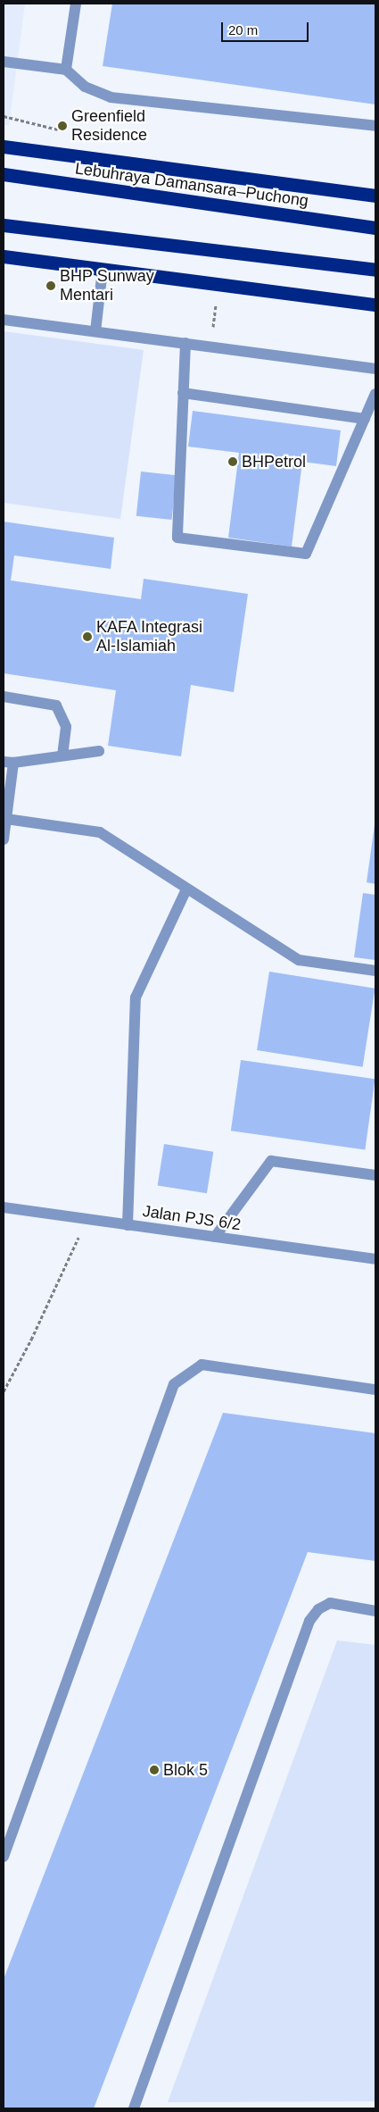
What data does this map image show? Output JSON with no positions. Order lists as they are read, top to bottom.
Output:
{
  "streets": {
    "highway": ["Lebuhraya Damansara–Puchong"],
    "street": ["Jalan PJS 6/2"]
  },
  "places": [
    "Greenfield Residence",
    "BHP Sunway Mentari",
    "BHPetrol",
    "KAFA Integrasi Al-Islamiah",
    "Blok 5"
  ],
  "scale_bar": "20 m"
}
